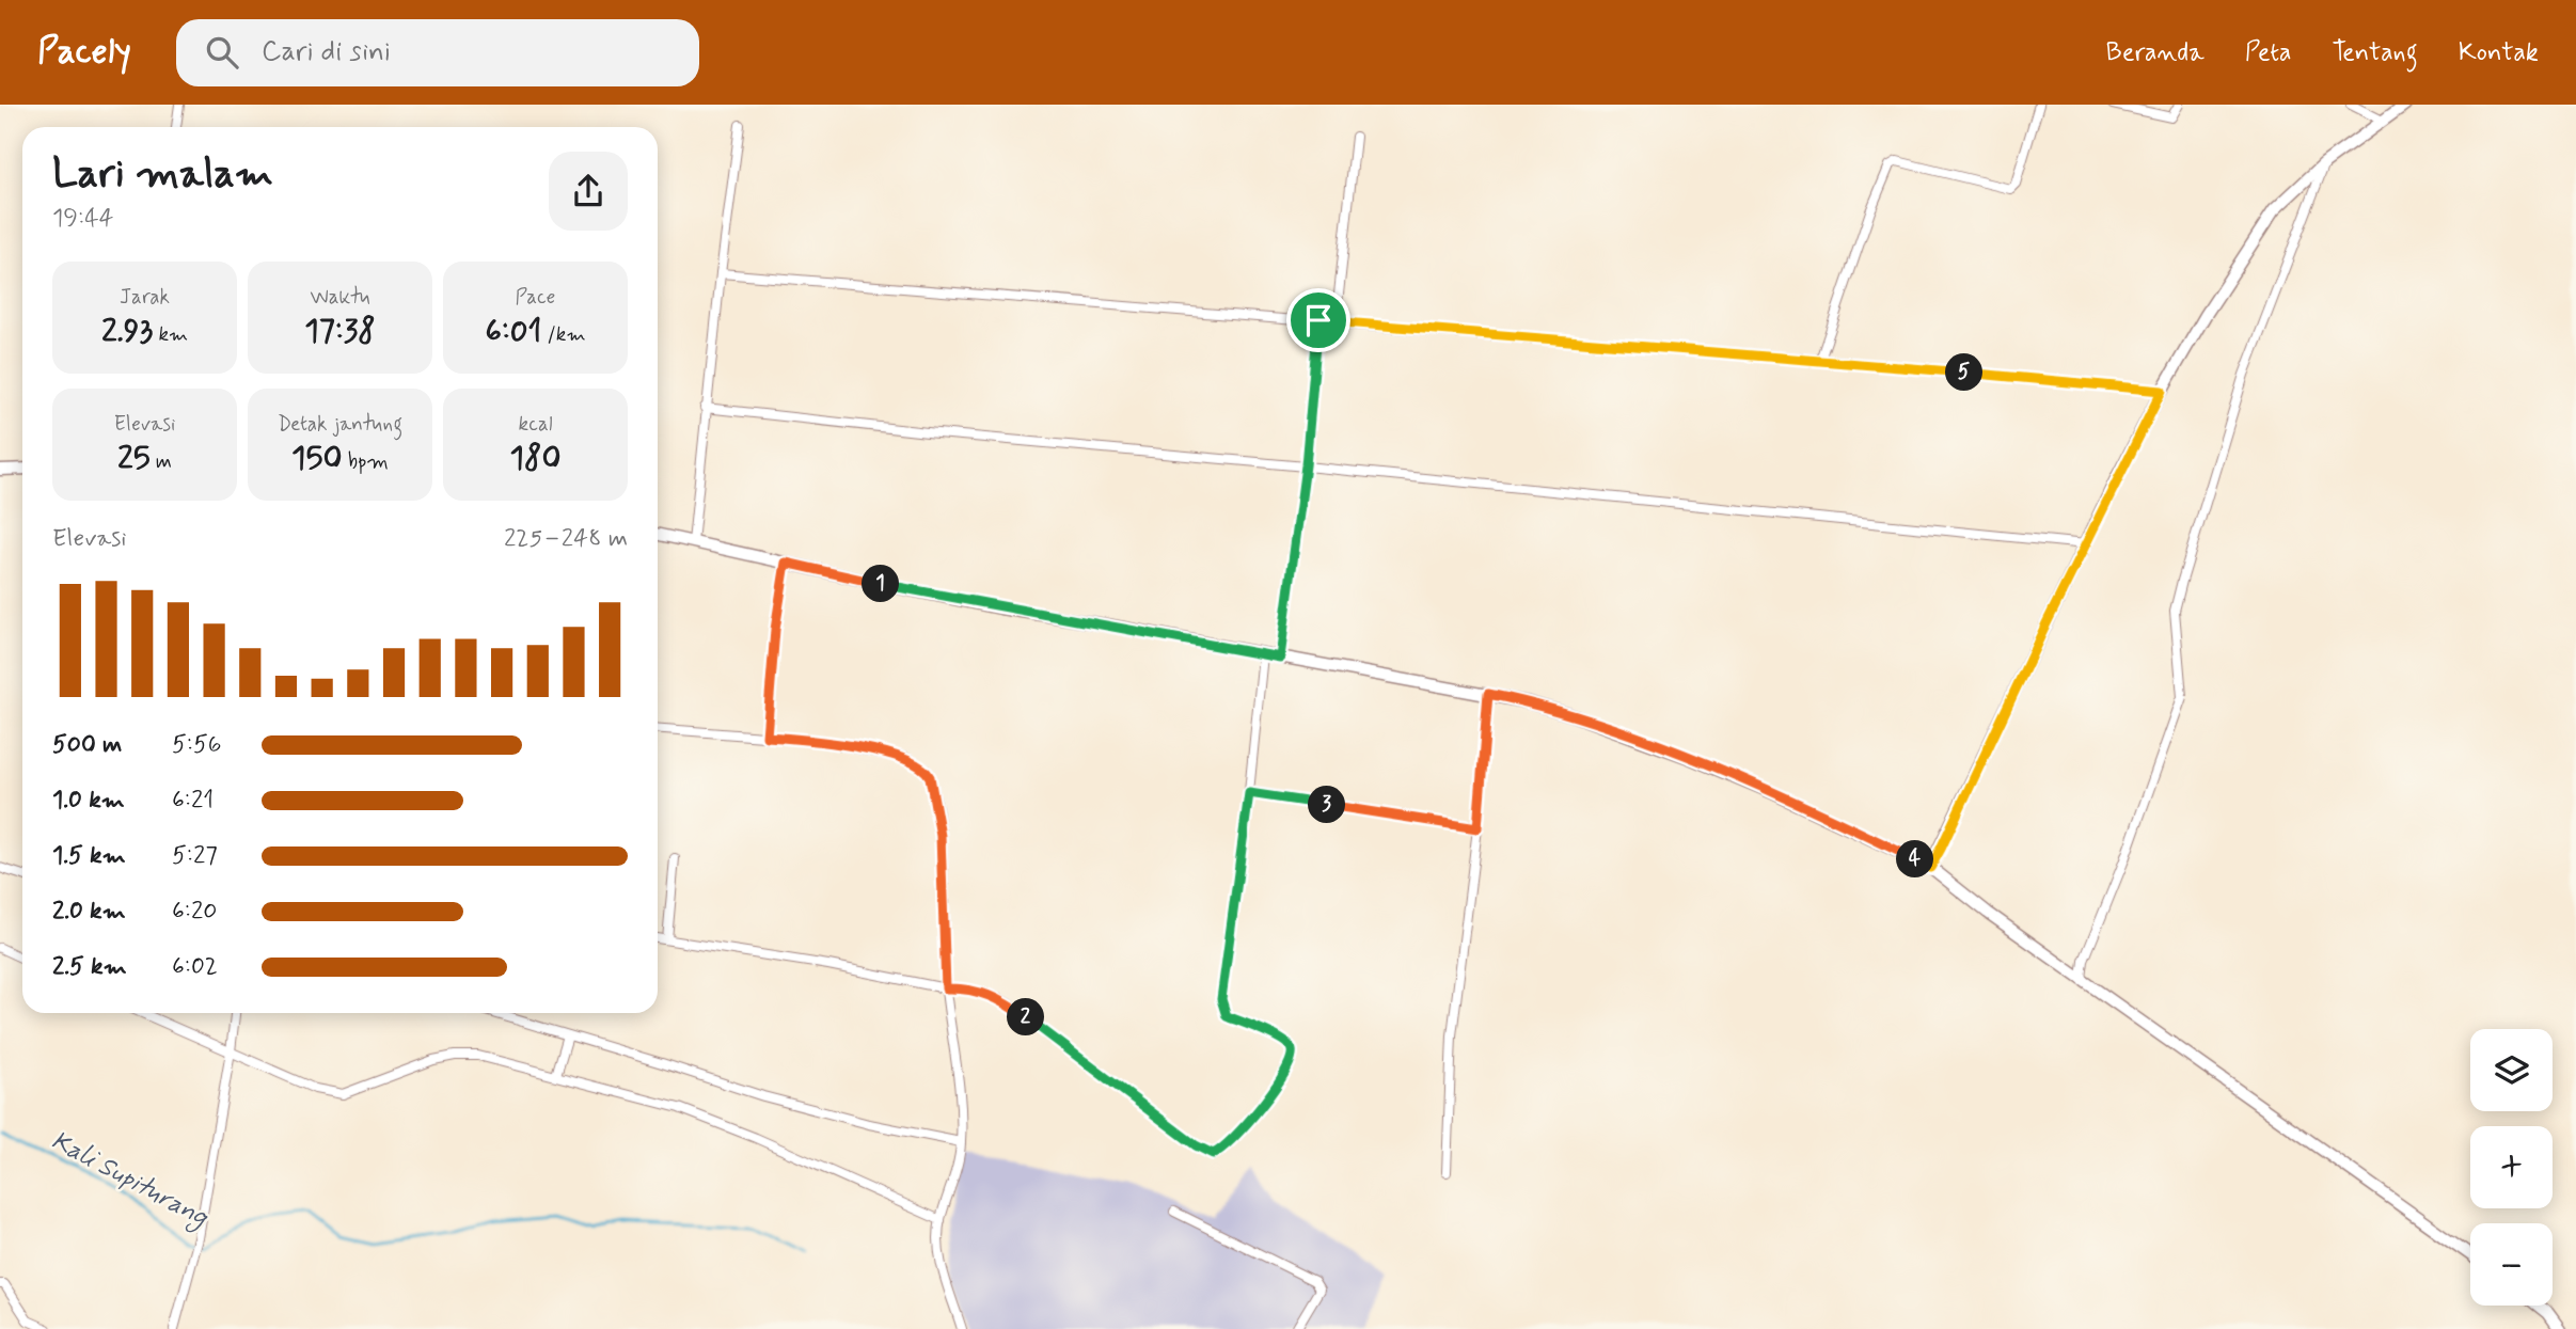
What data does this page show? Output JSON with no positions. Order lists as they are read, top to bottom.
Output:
{
  "water": ["Kali Supiturang"],
  "page": {
    "header": "Pacely",
    "search": "Cari di sini",
    "nav": [
      "Beranda",
      "Peta",
      "Tentang",
      "Kontak"
    ],
    "heading": ["Lari malam", "19:44"],
    "stats": [
      ["Jarak", "2.93 km"],
      ["Waktu", "17:38"],
      ["Pace", "6:01 /km"],
      ["Elevasi", "25 m"],
      ["Detak jantung", "150 bpm"],
      ["kcal", "180"]
    ],
    "pins": [
      "5",
      "1",
      "3",
      "4",
      "2"
    ],
    "chart": ["Elevasi", "225–248 m"],
    "list": [
      {
        "name": "500 m",
        "note": "5:56"
      },
      {
        "name": "1.0 km",
        "note": "6:21"
      },
      {
        "name": "1.5 km",
        "note": "5:27"
      },
      {
        "name": "2.0 km",
        "note": "6:20"
      },
      {
        "name": "2.5 km",
        "note": "6:02"
      }
    ],
    "map_buttons": ["+", "−"]
  }
}
